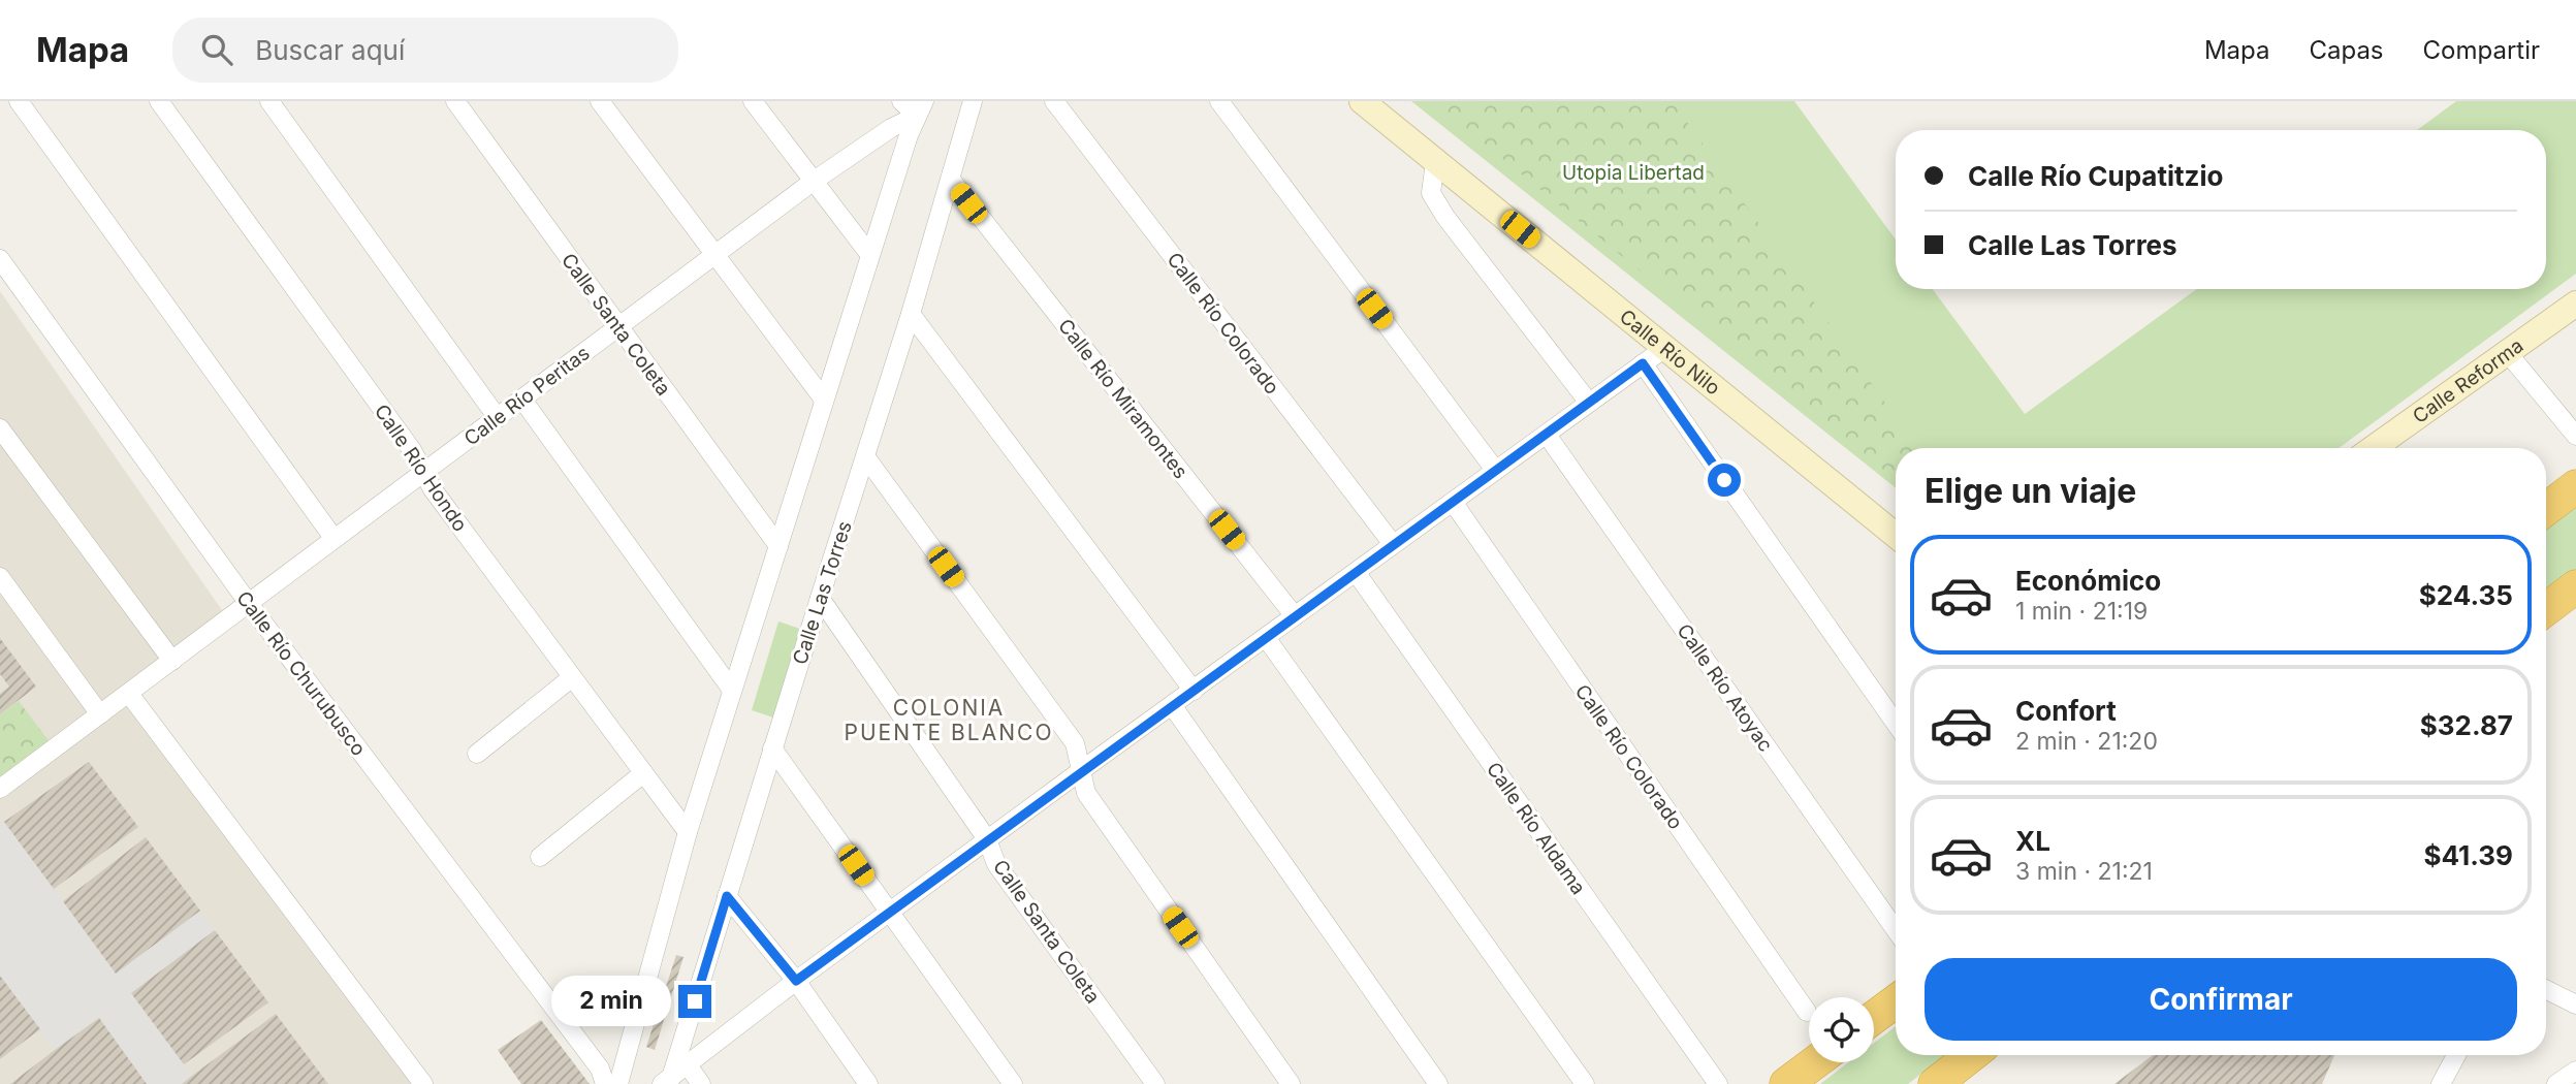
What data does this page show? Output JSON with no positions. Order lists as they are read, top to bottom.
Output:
{
  "streets": {
    "street": [
      "Calle Río Colorado",
      "Calle Santa Coleta",
      "Calle Río Nilo",
      "Calle Reforma",
      "Calle Río Peritas",
      "Calle Río Miramontes",
      "Calle Río Hondo",
      "Calle Las Torres",
      "Calle Río Churubusco",
      "Calle Río Atoyac",
      "Calle Río Aldama"
    ]
  },
  "crossings": [
    ["Calle Santa Coleta", "Calle Río Peritas"],
    ["Calle Santa Coleta", "Calle Las Torres"],
    ["Calle Río Peritas", "Calle Río Hondo"],
    ["Calle Río Peritas", "Calle Río Churubusco"],
    ["Calle Río Miramontes", "Calle Las Torres"]
  ],
  "districts": ["COLONIA PUENTE BLANCO"],
  "parks": ["Utopia Libertad"],
  "page": {
    "header": "Mapa",
    "search": "Buscar aquí",
    "nav": ["Mapa", "Capas", "Compartir"],
    "banner": ["Calle Río Cupatitzio", "Calle Las Torres"],
    "heading": "Elige un viaje",
    "list": [
      {
        "name": "Económico",
        "note": "1 min · 21:19",
        "value": "$24.35"
      },
      {
        "name": "Confort",
        "note": "2 min · 21:20",
        "value": "$32.87"
      },
      {
        "name": "XL",
        "note": "3 min · 21:21",
        "value": "$41.39"
      }
    ],
    "buttons": "Confirmar",
    "bubble": "2 min"
  }
}
